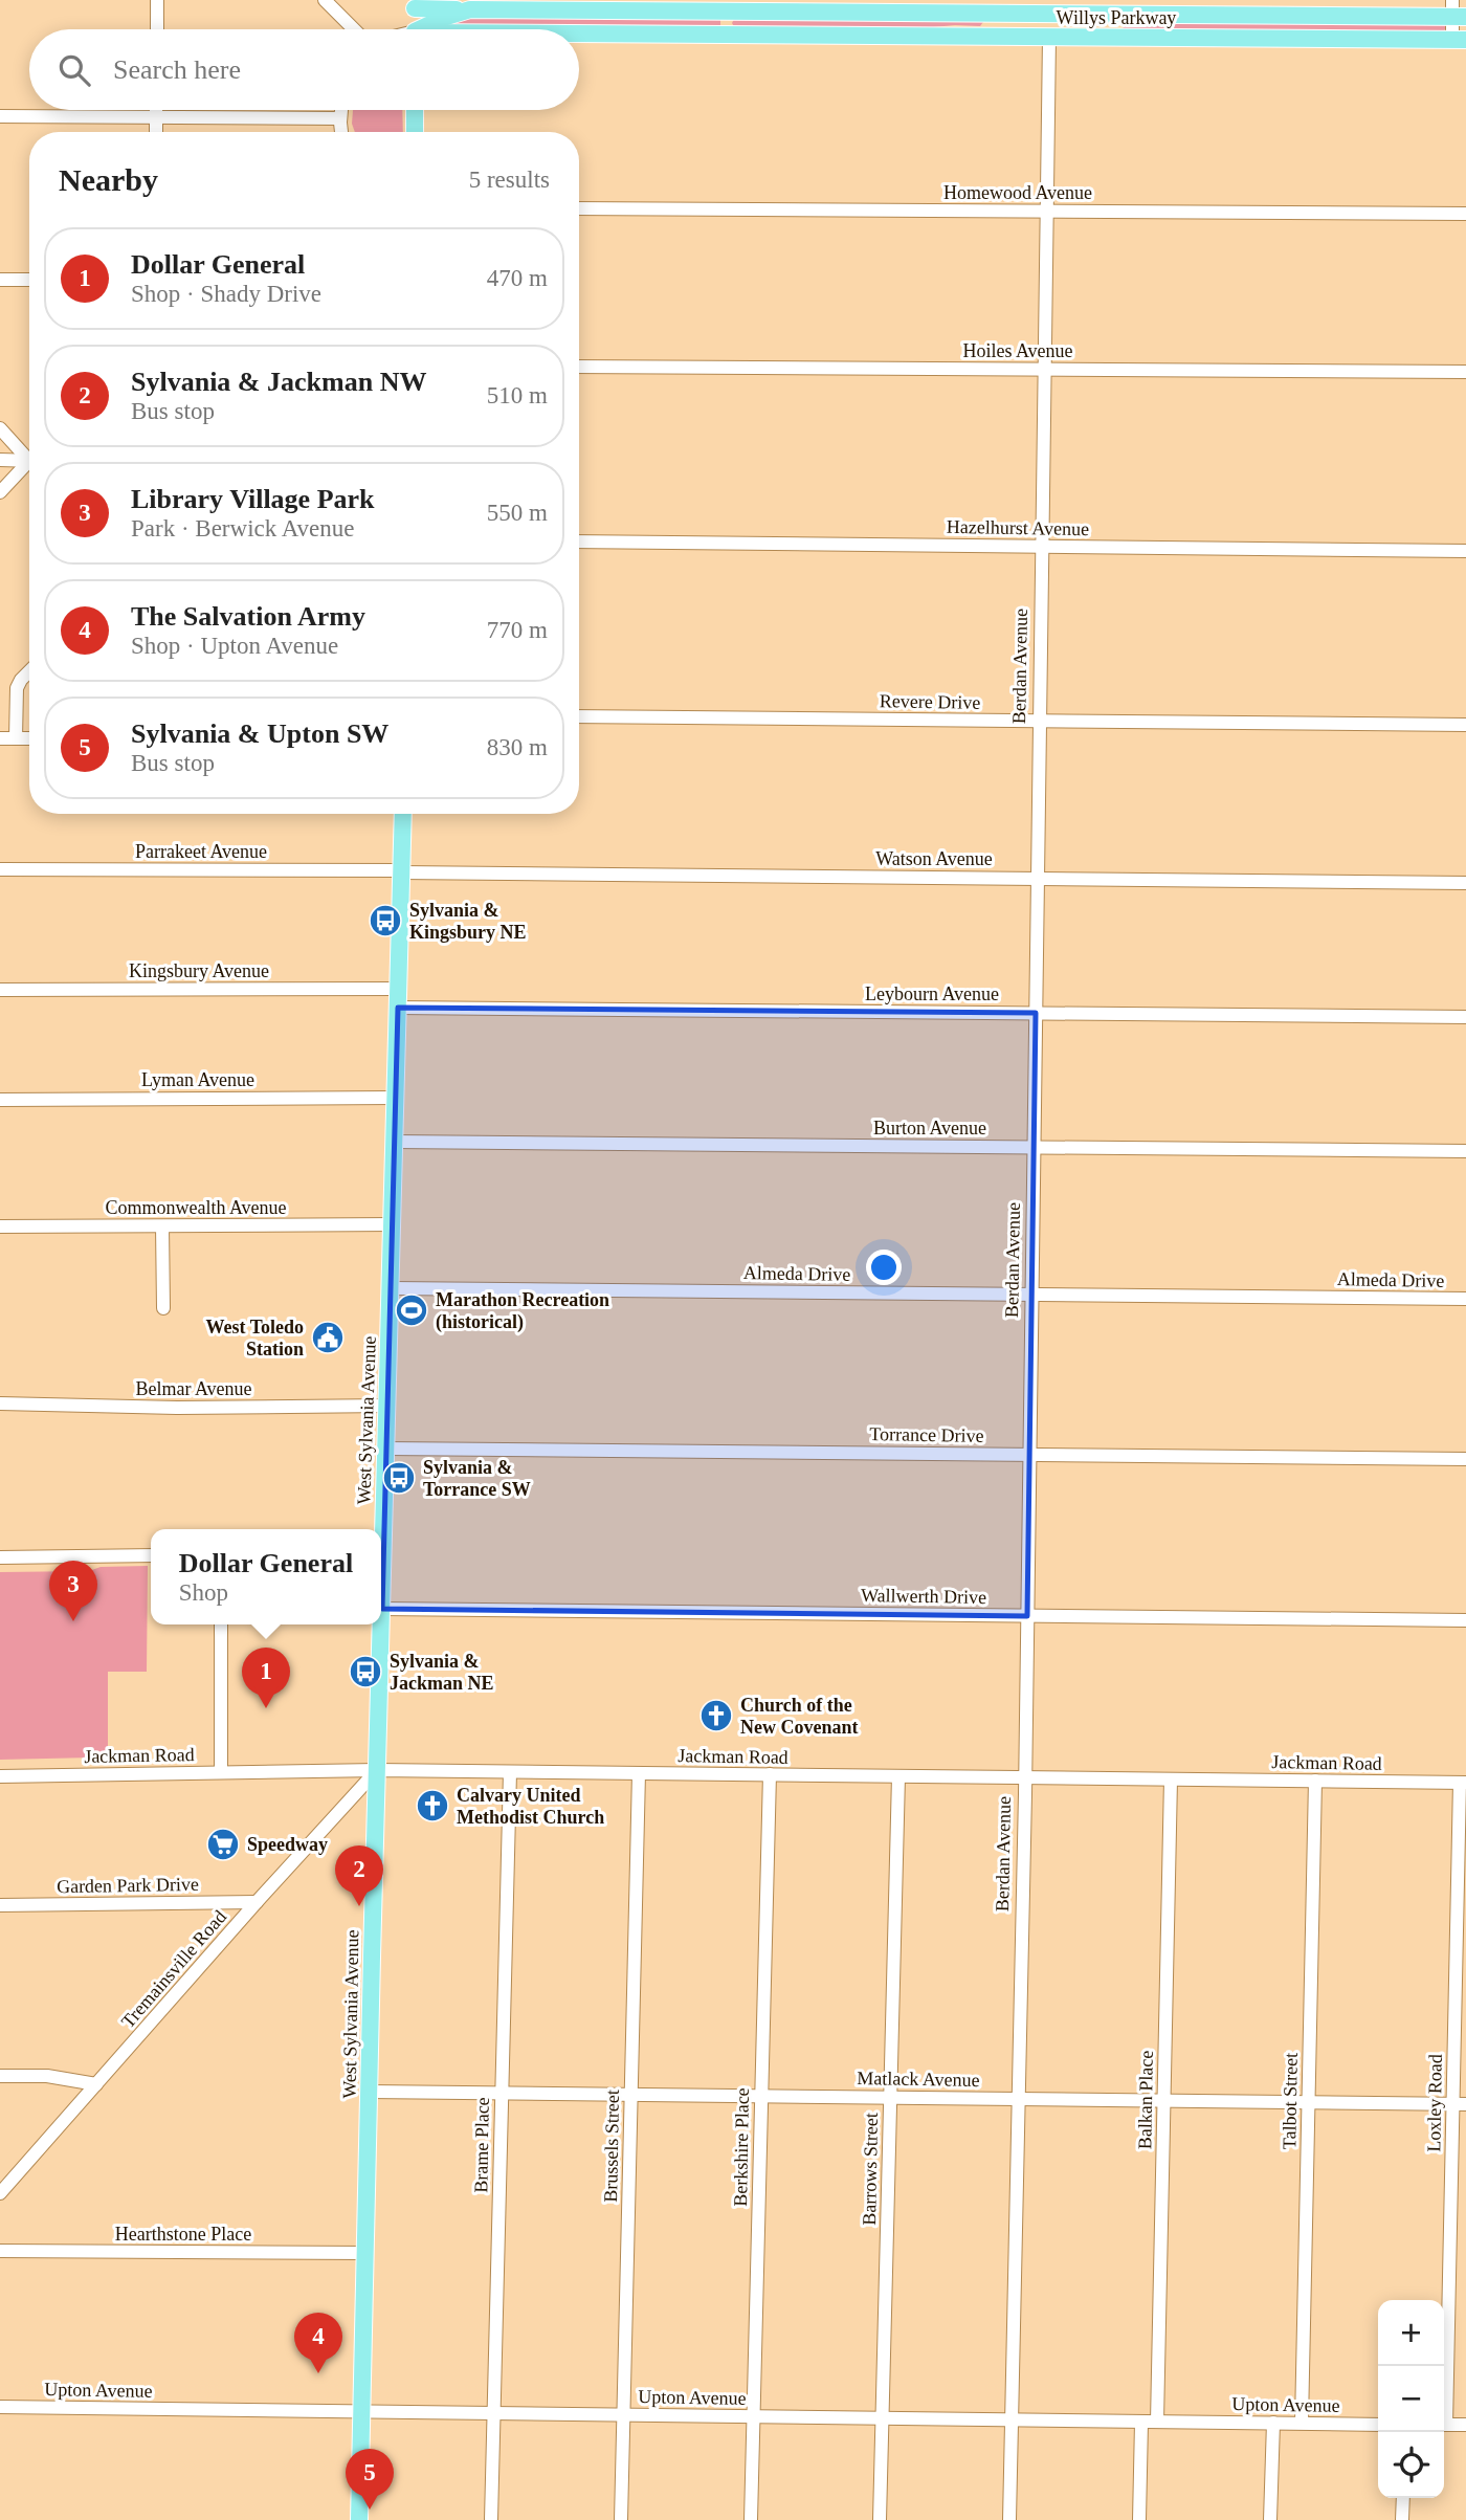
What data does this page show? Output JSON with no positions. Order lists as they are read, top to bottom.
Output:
{
  "streets": {
    "main road": ["Willys Parkway", "Berdan Avenue", "West Sylvania Avenue"],
    "street": [
      "Homewood Avenue",
      "Hoiles Avenue",
      "Hazelhurst Avenue",
      "Revere Drive",
      "Parrakeet Avenue",
      "Watson Avenue",
      "Kingsbury Avenue",
      "Leybourn Avenue",
      "Lyman Avenue",
      "Burton Avenue",
      "Commonwealth Avenue",
      "Almeda Drive",
      "Belmar Avenue",
      "Torrance Drive",
      "Wallwerth Drive",
      "Jackman Road",
      "Garden Park Drive",
      "Tremainsville Road",
      "Matlack Avenue",
      "Balkan Place",
      "Talbot Street",
      "Loxley Road",
      "Brame Place",
      "Brussels Street",
      "Berkshire Place",
      "Barrows Street",
      "Hearthstone Place",
      "Upton Avenue"
    ]
  },
  "crossings": [
    ["Willys Parkway", "Berdan Avenue"],
    ["Homewood Avenue", "Berdan Avenue"],
    ["Hoiles Avenue", "Berdan Avenue"],
    ["Hazelhurst Avenue", "Berdan Avenue"],
    ["Berdan Avenue", "Revere Drive"],
    ["Berdan Avenue", "Watson Avenue"],
    ["Berdan Avenue", "Leybourn Avenue"],
    ["Berdan Avenue", "Burton Avenue"],
    ["Berdan Avenue", "Almeda Drive"],
    ["Berdan Avenue", "Torrance Drive"],
    ["Berdan Avenue", "Wallwerth Drive"],
    ["Berdan Avenue", "Jackman Road"],
    ["Berdan Avenue", "Matlack Avenue"],
    ["Berdan Avenue", "Upton Avenue"],
    ["Parrakeet Avenue", "Watson Avenue"],
    ["Parrakeet Avenue", "West Sylvania Avenue"],
    ["Watson Avenue", "West Sylvania Avenue"],
    ["Kingsbury Avenue", "West Sylvania Avenue"],
    ["Leybourn Avenue", "West Sylvania Avenue"],
    ["Lyman Avenue", "West Sylvania Avenue"],
    ["Burton Avenue", "West Sylvania Avenue"],
    ["Commonwealth Avenue", "West Sylvania Avenue"],
    ["Almeda Drive", "West Sylvania Avenue"],
    ["Belmar Avenue", "West Sylvania Avenue"],
    ["West Sylvania Avenue", "Torrance Drive"],
    ["West Sylvania Avenue", "Jackman Road"],
    ["West Sylvania Avenue", "Tremainsville Road"],
    ["West Sylvania Avenue", "Matlack Avenue"],
    ["West Sylvania Avenue", "Hearthstone Place"],
    ["West Sylvania Avenue", "Upton Avenue"],
    ["Jackman Road", "Tremainsville Road"],
    ["Jackman Road", "Balkan Place"],
    ["Jackman Road", "Talbot Street"],
    ["Jackman Road", "Loxley Road"],
    ["Jackman Road", "Brame Place"],
    ["Jackman Road", "Brussels Street"],
    ["Jackman Road", "Berkshire Place"],
    ["Jackman Road", "Barrows Street"],
    ["Garden Park Drive", "Tremainsville Road"],
    ["Matlack Avenue", "Balkan Place"],
    ["Matlack Avenue", "Talbot Street"],
    ["Matlack Avenue", "Loxley Road"],
    ["Matlack Avenue", "Brame Place"],
    ["Matlack Avenue", "Brussels Street"],
    ["Matlack Avenue", "Berkshire Place"],
    ["Matlack Avenue", "Barrows Street"],
    ["Balkan Place", "Upton Avenue"],
    ["Talbot Street", "Upton Avenue"],
    ["Brame Place", "Upton Avenue"],
    ["Brussels Street", "Upton Avenue"],
    ["Berkshire Place", "Upton Avenue"],
    ["Barrows Street", "Upton Avenue"]
  ],
  "places": {
    "bus stop": ["Sylvania & Kingsbury NE", "Sylvania & Torrance SW", "Sylvania & Jackman NE"],
    "sports": ["Marathon Recreation (historical)"],
    "public building": ["West Toledo Station"],
    "church": ["Church of the New Covenant", "Calvary United Methodist Church"],
    "supermarket": ["Speedway"]
  },
  "page": {
    "search": "Search here",
    "heading": ["Nearby", "5 results"],
    "list": [
      {
        "mark": "1",
        "name": "Dollar General",
        "note": "Shop · Shady Drive",
        "value": "470 m"
      },
      {
        "mark": "2",
        "name": "Sylvania & Jackman NW",
        "note": "Bus stop",
        "value": "510 m"
      },
      {
        "mark": "3",
        "name": "Library Village Park",
        "note": "Park · Berwick Avenue",
        "value": "550 m"
      },
      {
        "mark": "4",
        "name": "The Salvation Army",
        "note": "Shop · Upton Avenue",
        "value": "770 m"
      },
      {
        "mark": "5",
        "name": "Sylvania & Upton SW",
        "note": "Bus stop",
        "value": "830 m"
      }
    ],
    "popup": ["Dollar General", "Shop"],
    "pins": [
      "3",
      "1",
      "2",
      "4",
      "5"
    ],
    "map_buttons": ["+", "−"]
  }
}
